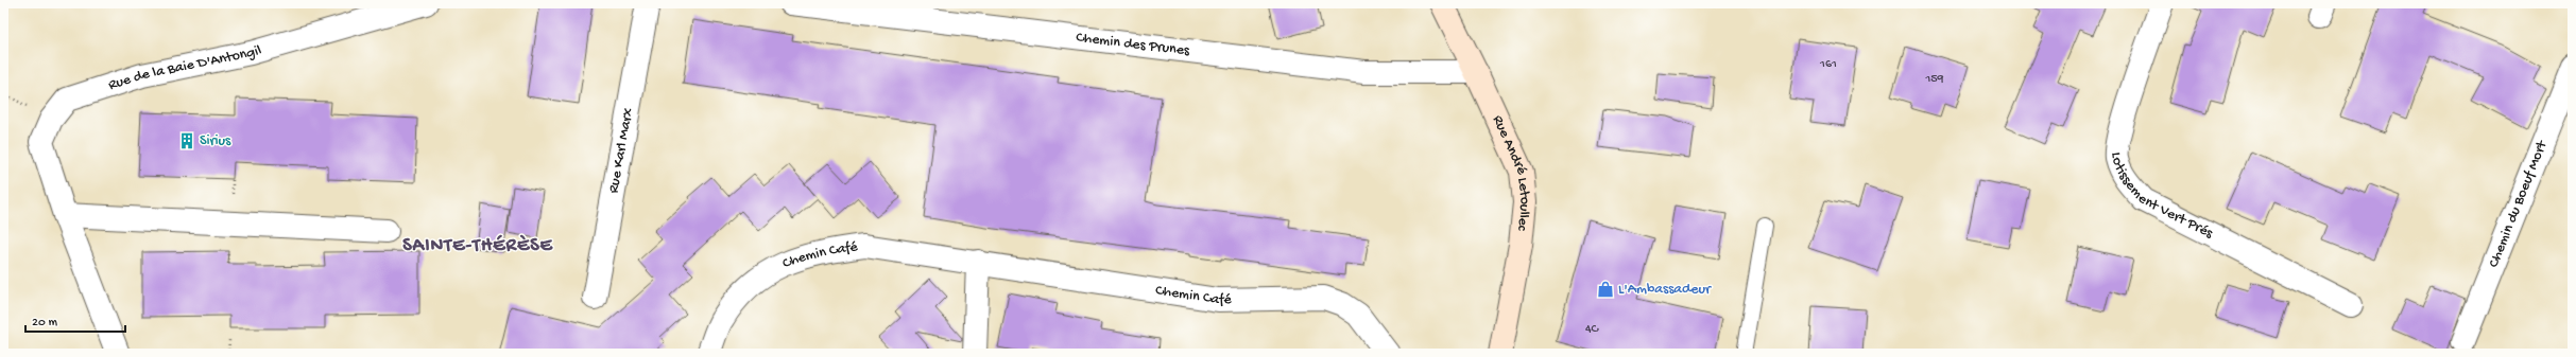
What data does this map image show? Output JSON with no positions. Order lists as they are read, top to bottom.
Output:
{
  "streets": {
    "main road": ["Rue André Letoullec"],
    "street": [
      "Chemin des Prunes",
      "Rue de la Baie D'Antongil",
      "Rue Karl Marx",
      "Lotissement Vert Prés",
      "Chemin du Boeuf Mort",
      "Chemin Café"
    ]
  },
  "crossings": [
    ["Chemin des Prunes", "Rue André Letoullec"]
  ],
  "districts": ["SAINTE-THÉRÈSE"],
  "places": {
    "building": ["Sirius"],
    "shop": ["L'Ambassadeur"]
  },
  "house_numbers": ["161", "159", "4C"],
  "scale_bar": "20 m"
}
